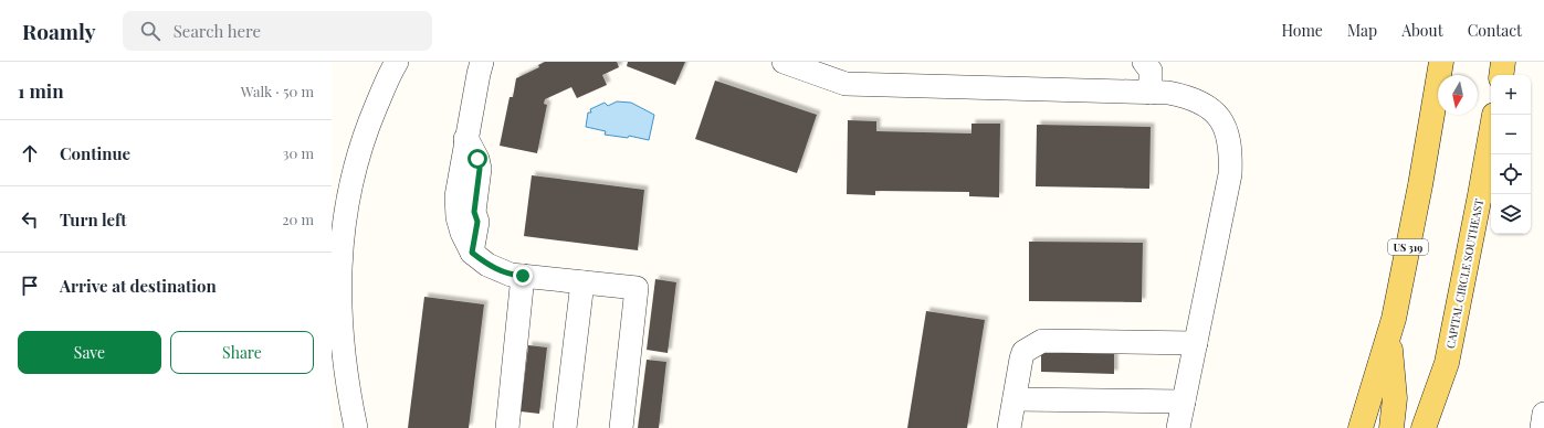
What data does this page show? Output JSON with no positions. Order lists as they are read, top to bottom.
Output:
{
  "streets": {
    "main road": ["US 319", "CAPITAL CIRCLE SOUTHEAST"]
  },
  "north": "bottom",
  "page": {
    "header": "Roamly",
    "search": "Search here",
    "nav": [
      "Home",
      "Map",
      "About",
      "Contact"
    ],
    "heading": ["1 min", "Walk · 50 m"],
    "map_buttons": ["+", "−"],
    "list": [
      ["Continue", "30 m"],
      ["Turn left", "20 m"],
      "Arrive at destination"
    ],
    "buttons": ["Save", "Share"]
  }
}
